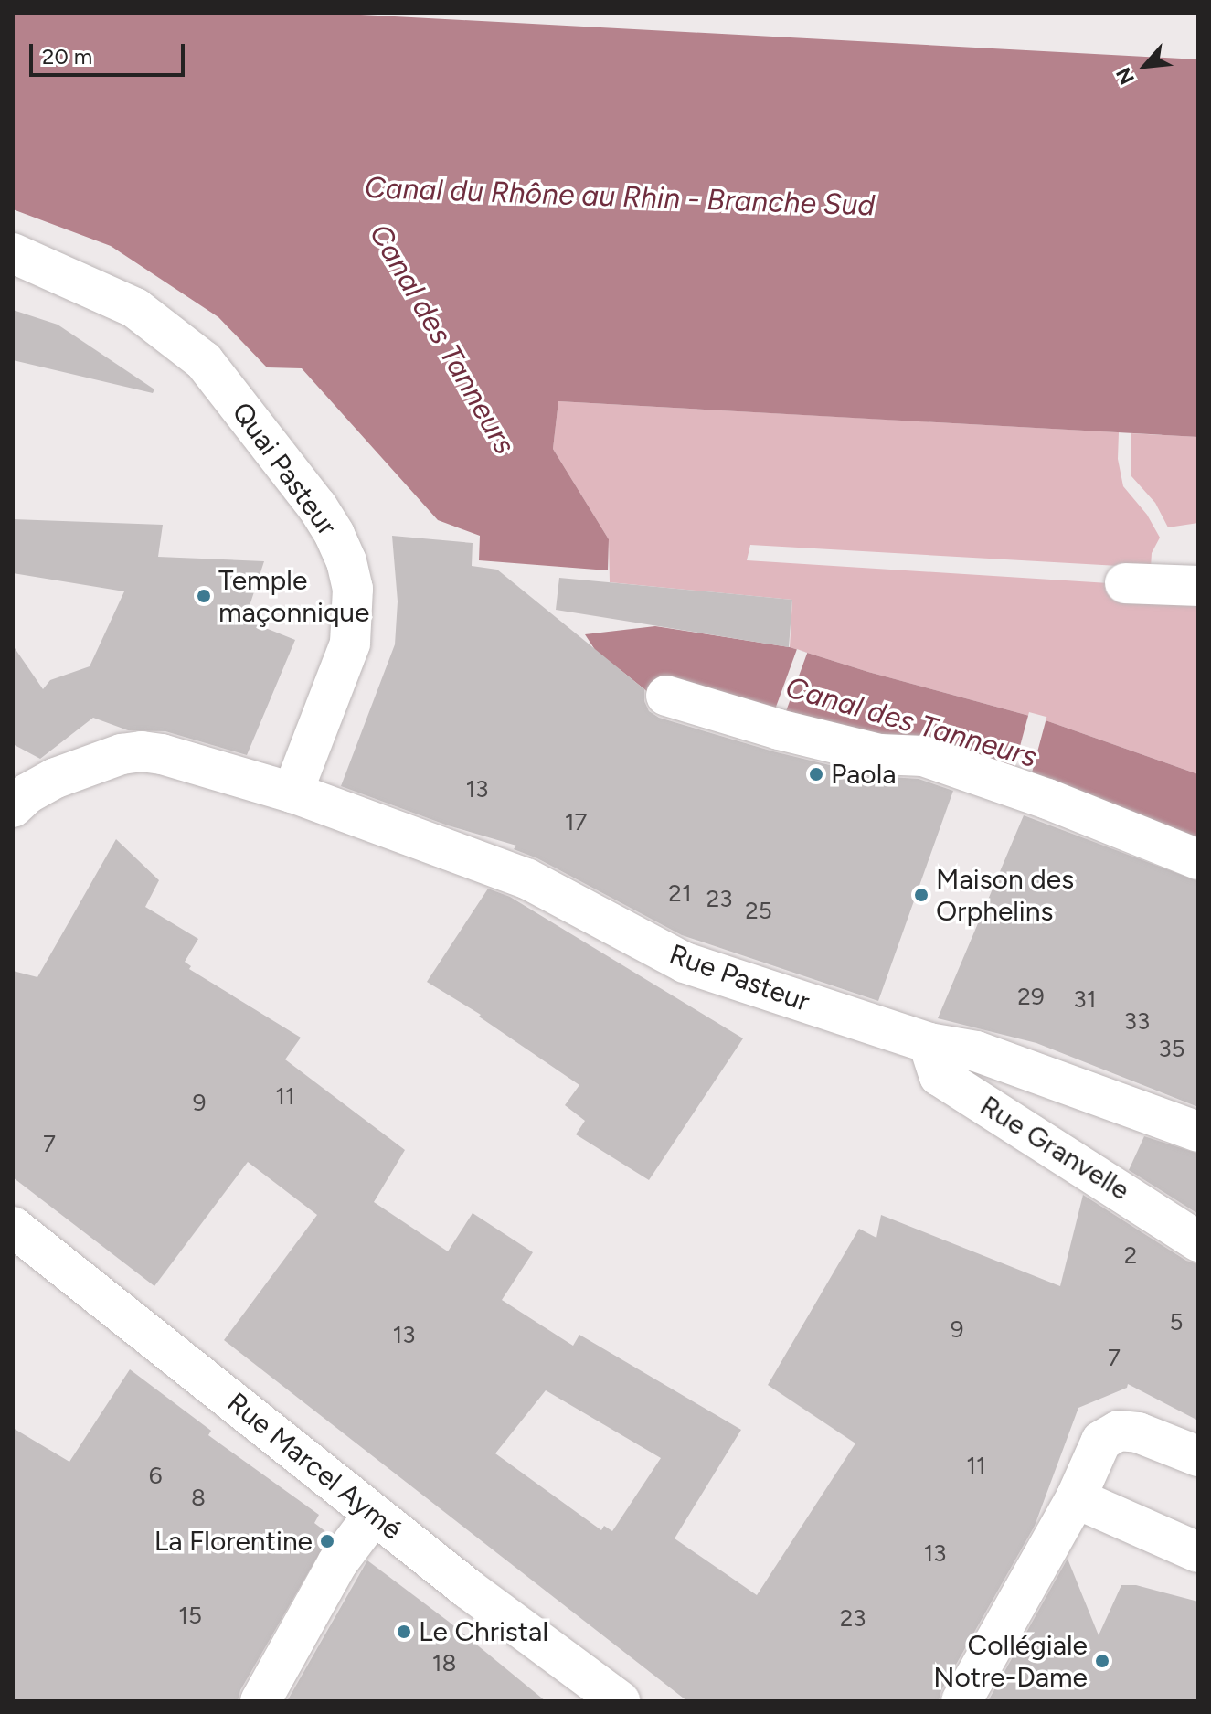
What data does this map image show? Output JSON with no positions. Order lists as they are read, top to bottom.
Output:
{
  "streets": {
    "street": [
      "Quai Pasteur",
      "Rue Pasteur",
      "Rue Granvelle",
      "Rue Marcel Aymé"
    ]
  },
  "crossings": [
    ["Quai Pasteur", "Rue Pasteur"],
    ["Rue Pasteur", "Rue Granvelle"]
  ],
  "water": ["Canal du Rhône au Rhin - Branche Sud", "Canal des Tanneurs"],
  "places": [
    "Temple maçonnique",
    "Paola",
    "Maison des Orphelins",
    "La Florentine",
    "Le Christal",
    "Collégiale Notre-Dame"
  ],
  "house_numbers": [
    "13",
    "17",
    "21",
    "23",
    "25",
    "29",
    "31",
    "33",
    "35",
    "11",
    "9",
    "7",
    "2",
    "5",
    "9",
    "13",
    "7",
    "11",
    "6",
    "8",
    "13",
    "15",
    "23",
    "18"
  ],
  "scale_bar": "20 m",
  "north": "bottom left"
}
